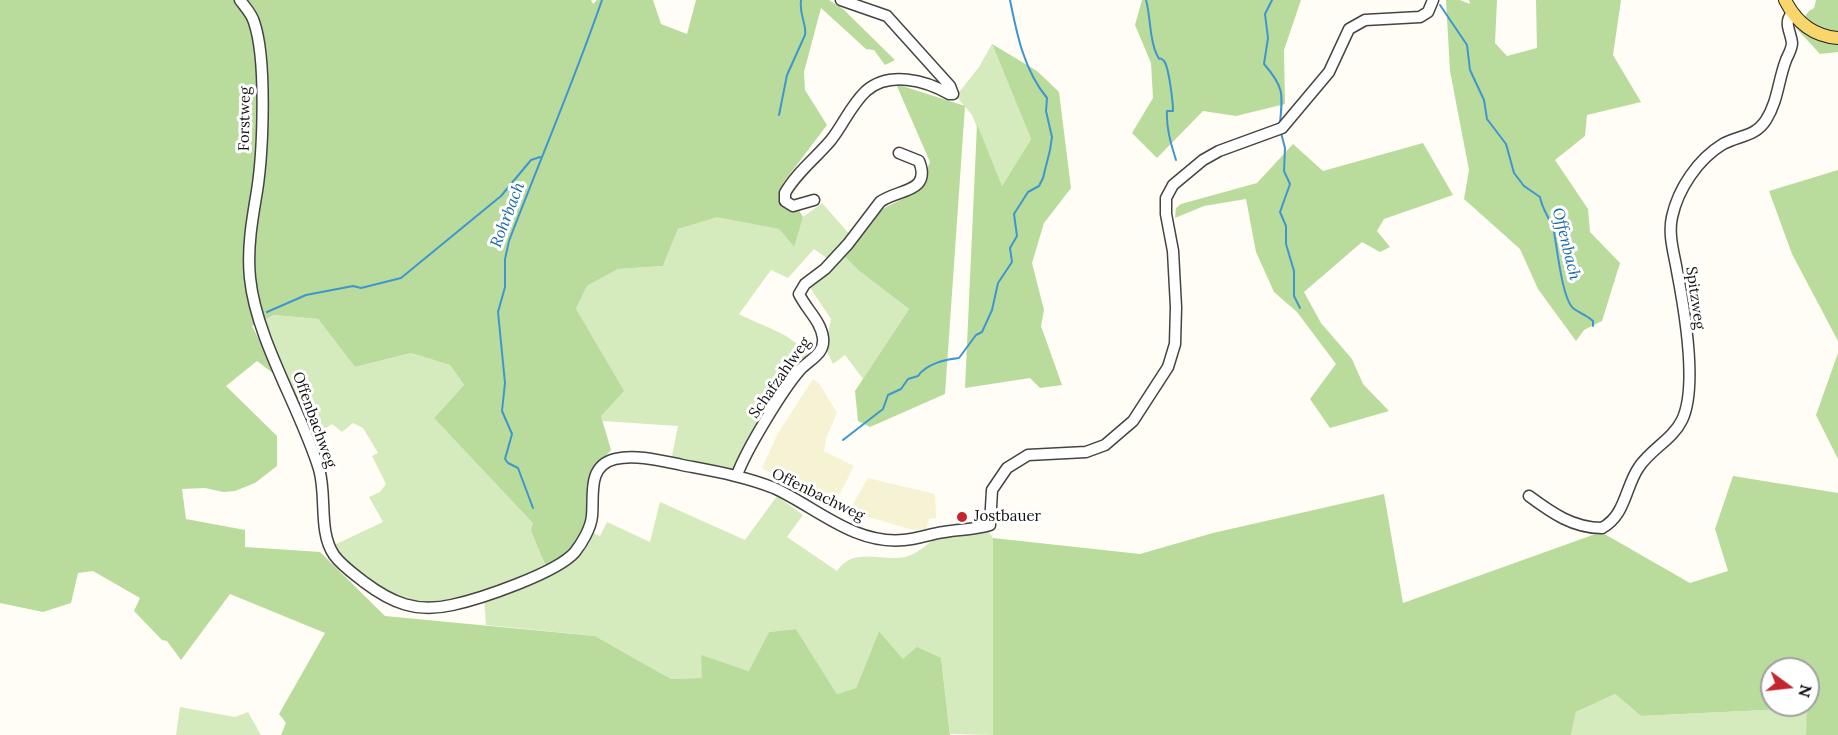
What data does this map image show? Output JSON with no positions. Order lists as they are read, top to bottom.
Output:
{
  "streets": {
    "street": [
      "Forstweg",
      "Spitzweg",
      "Schafzahlweg",
      "Offenbachweg"
    ]
  },
  "crossings": [
    ["Forstweg", "Offenbachweg"],
    ["Schafzahlweg", "Offenbachweg"]
  ],
  "water": ["Rohrbach", "Offenbach"],
  "places": ["Jostbauer"],
  "north": "right"
}
